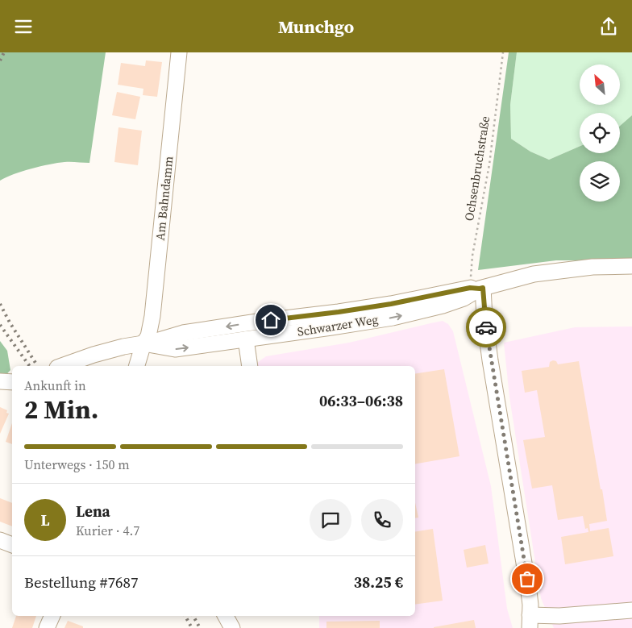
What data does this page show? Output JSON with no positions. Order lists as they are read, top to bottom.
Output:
{
  "streets": {
    "street": ["Am Bahndamm", "Schwarzer Weg"],
    "path": ["Ochsenbruchstraße"]
  },
  "crossings": [
    ["Ochsenbruchstraße", "Schwarzer Weg"],
    ["Am Bahndamm", "Schwarzer Weg"]
  ],
  "north": "top left",
  "page": {
    "header": "Munchgo",
    "heading": ["2 Min.", "Ankunft in", "06:33–06:38"],
    "panel": [
      "Lena",
      "Kurier · 4.7",
      "Bestellung #7687",
      "38.25 €"
    ],
    "bar": "Unterwegs · 150 m",
    "round": "L"
  }
}
